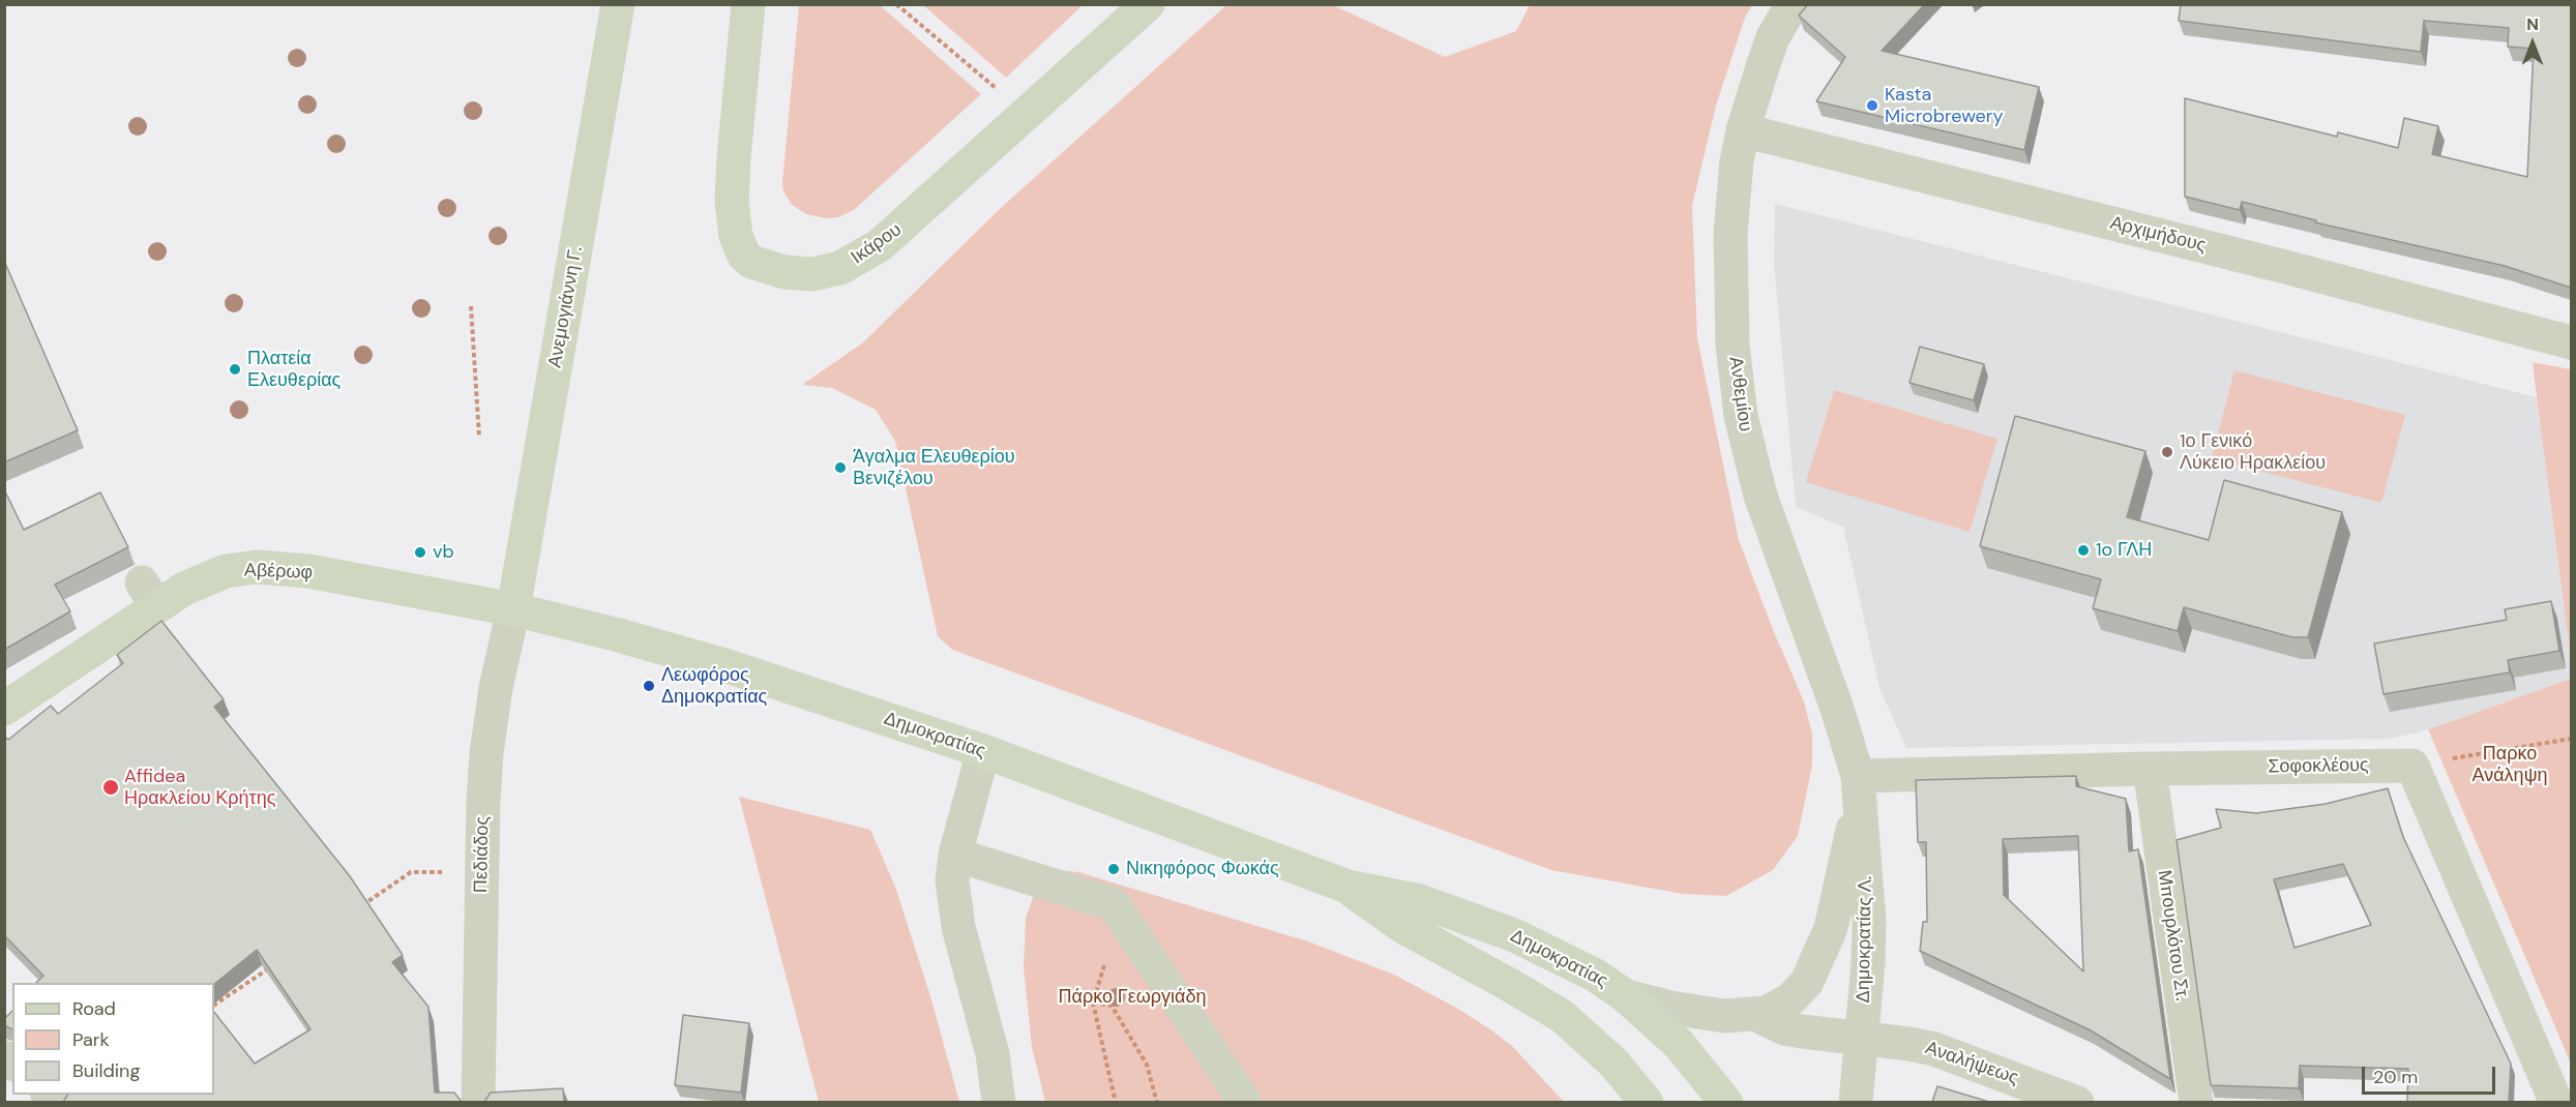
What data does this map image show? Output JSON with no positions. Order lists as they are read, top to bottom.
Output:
{
  "streets": {
    "main road": [
      "Ικάρου",
      "Ανεμογιάννη Γ.",
      "Αβέρωφ",
      "Δημοκρατίας"
    ],
    "street": [
      "Αρχιμήδους",
      "Ανθεμίου",
      "Σοφοκλέους",
      "Πεδιάδος",
      "Μπουρλότου Στ.",
      "Δημοκρατίας Λ.",
      "Αναλήψεως"
    ]
  },
  "crossings": [
    ["Αρχιμήδους", "Ανθεμίου"],
    ["Ανεμογιάννη Γ.", "Αβέρωφ"],
    ["Ανεμογιάννη Γ.", "Δημοκρατίας"],
    ["Ανεμογιάννη Γ.", "Πεδιάδος"],
    ["Ανθεμίου", "Σοφοκλέους"],
    ["Ανθεμίου", "Δημοκρατίας Λ."],
    ["Αβέρωφ", "Δημοκρατίας"],
    ["Αβέρωφ", "Πεδιάδος"],
    ["Δημοκρατίας", "Πεδιάδος"],
    ["Σοφοκλέους", "Μπουρλότου Στ."],
    ["Σοφοκλέους", "Δημοκρατίας Λ."],
    ["Δημοκρατίας Λ.", "Αναλήψεως"]
  ],
  "parks": ["Παρκο Ανάληψη", "Πάρκο Γεωργιάδη"],
  "places": [
    "Kasta Microbrewery",
    "Πλατεία Ελευθερίας",
    "1ο Γενικό Λύκειο Ηρακλείου",
    "Άγαλμα Ελευθερίου Βενιζέλου",
    "1o ΓΛΗ",
    "vb",
    "Λεωφόρος Δημοκρατίας",
    "Affidea Ηρακλείου Κρήτης",
    "Νικηφόρος Φωκάς"
  ],
  "legend": ["Road", "Park", "Building"],
  "scale_bar": "20 m",
  "north": "top"
}
